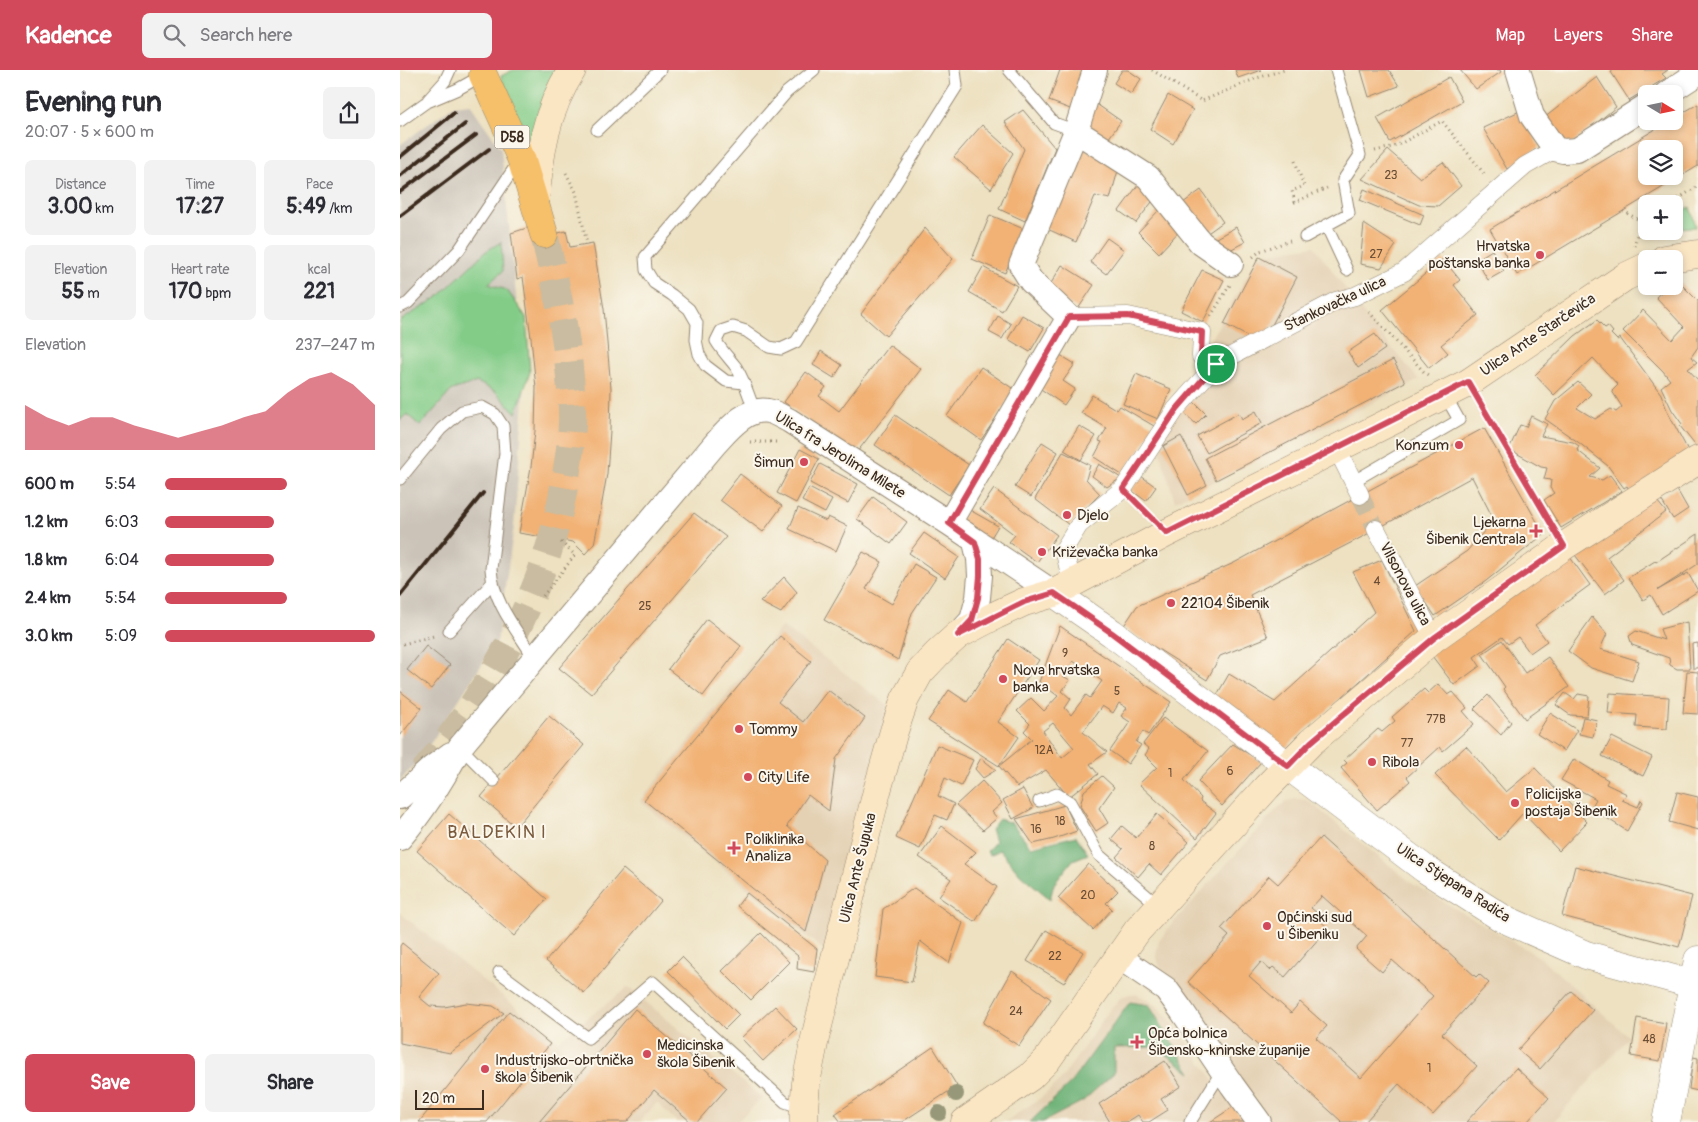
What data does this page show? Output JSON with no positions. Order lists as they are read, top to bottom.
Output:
{
  "streets": {
    "main road": ["D58", "Ulica Ante Starčevića", "Ulica Ante Šupuka"],
    "street": [
      "Stankovačka ulica",
      "Ulica fra Jerolima Milete",
      "Vilsonova ulica",
      "Ulica Stjepana Radića"
    ]
  },
  "crossings": [
    ["Stankovačka ulica", "Ulica Ante Starčevića"],
    ["Stankovačka ulica", "Ulica fra Jerolima Milete"],
    ["Stankovačka ulica", "Ulica Ante Šupuka"],
    ["Ulica Ante Starčevića", "Ulica fra Jerolima Milete"],
    ["Ulica Ante Starčevića", "Ulica Ante Šupuka"],
    ["Ulica fra Jerolima Milete", "Ulica Ante Šupuka"],
    ["Ulica fra Jerolima Milete", "Ulica Stjepana Radića"]
  ],
  "districts": ["BALDEKIN I"],
  "places": {
    "other": [
      "Hrvatska poštanska banka",
      "Konzum",
      "Šimun",
      "Djelo",
      "Križevačka banka",
      "22104 Šibenik",
      "Nova hrvatska banka",
      "Tommy",
      "Ribola",
      "City Life",
      "Policijska postaja Šibenik",
      "Općinski sud u Šibeniku",
      "Medicinska škola Šibenik",
      "Industrijsko-obrtnička škola Šibenik"
    ],
    "health": ["Ljekarna Šibenik Centrala", "Poliklinika Analiza", "Opća bolnica Šibensko-kninske županije"]
  },
  "house_numbers": [
    "23",
    "27",
    "4",
    "25",
    "9",
    "5",
    "77B",
    "77",
    "12A",
    "6",
    "1",
    "18",
    "16",
    "8",
    "20",
    "22",
    "24",
    "48",
    "1"
  ],
  "scale_bar": "20 m",
  "north": "right",
  "page": {
    "header": "Kadence",
    "search": "Search here",
    "nav": ["Map", "Layers", "Share"],
    "heading": ["Evening run", "20:07 · 5 × 600 m"],
    "map_buttons": ["+", "−"],
    "stats": [
      ["Distance", "3.00 km"],
      ["Time", "17:27"],
      ["Pace", "5:49 /km"],
      ["Elevation", "55 m"],
      ["Heart rate", "170 bpm"],
      ["kcal", "221"]
    ],
    "chart": ["Elevation", "237–247 m"],
    "list": [
      {
        "name": "600 m",
        "note": "5:54"
      },
      {
        "name": "1.2 km",
        "note": "6:03"
      },
      {
        "name": "1.8 km",
        "note": "6:04"
      },
      {
        "name": "2.4 km",
        "note": "5:54"
      },
      {
        "name": "3.0 km",
        "note": "5:09"
      }
    ],
    "buttons": ["Save", "Share"],
    "scale": "20 m"
  }
}
